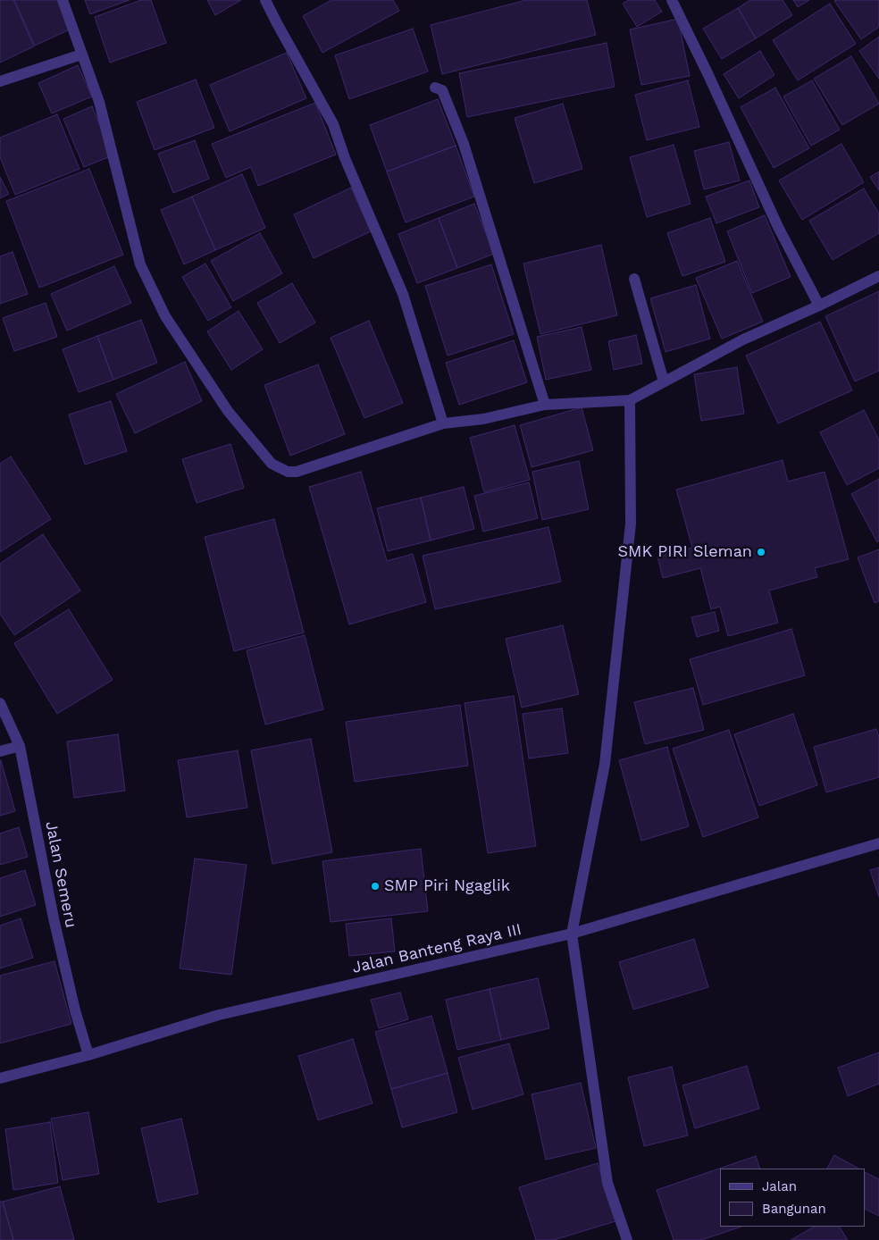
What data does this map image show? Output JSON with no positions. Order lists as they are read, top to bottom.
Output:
{
  "streets": {
    "street": ["Jalan Semeru", "Jalan Banteng Raya III"]
  },
  "crossings": [
    ["Jalan Semeru", "Jalan Banteng Raya III"]
  ],
  "places": ["SMK PIRI Sleman", "SMP Piri Ngaglik"],
  "legend": ["Jalan", "Bangunan"]
}
